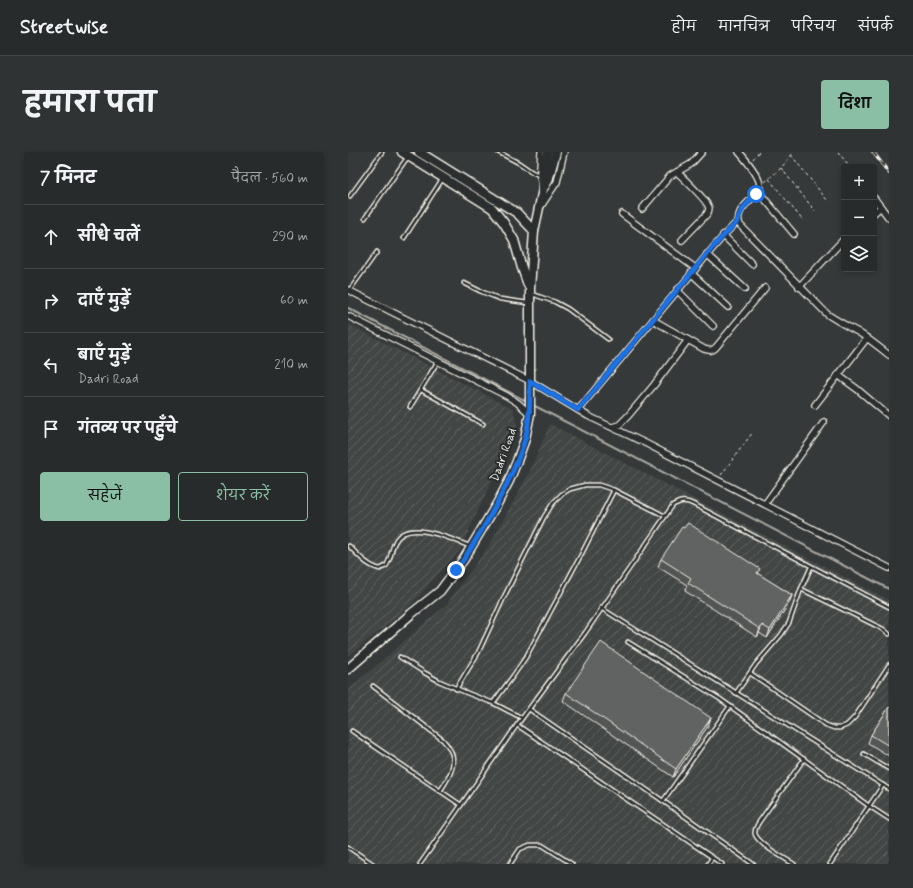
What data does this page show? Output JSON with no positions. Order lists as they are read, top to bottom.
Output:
{
  "streets": {
    "main road": ["Dadri Road"]
  },
  "page": {
    "header": "Streetwise",
    "nav": [
      "होम",
      "मानचित्र",
      "परिचय",
      "संपर्क"
    ],
    "title": "हमारा पता",
    "buttons": [
      "दिशा",
      ["सहेजें", "शेयर करें"]
    ],
    "heading": ["7 मिनट", "पैदल · 560 m"],
    "map_buttons": ["+", "−"],
    "list": [
      ["सीधे चलें", "290 m"],
      ["दाएँ मुड़ें", "60 m"],
      ["बाएँ मुड़ें", "Dadri Road", "210 m"],
      "गंतव्य पर पहुँचे"
    ]
  }
}
